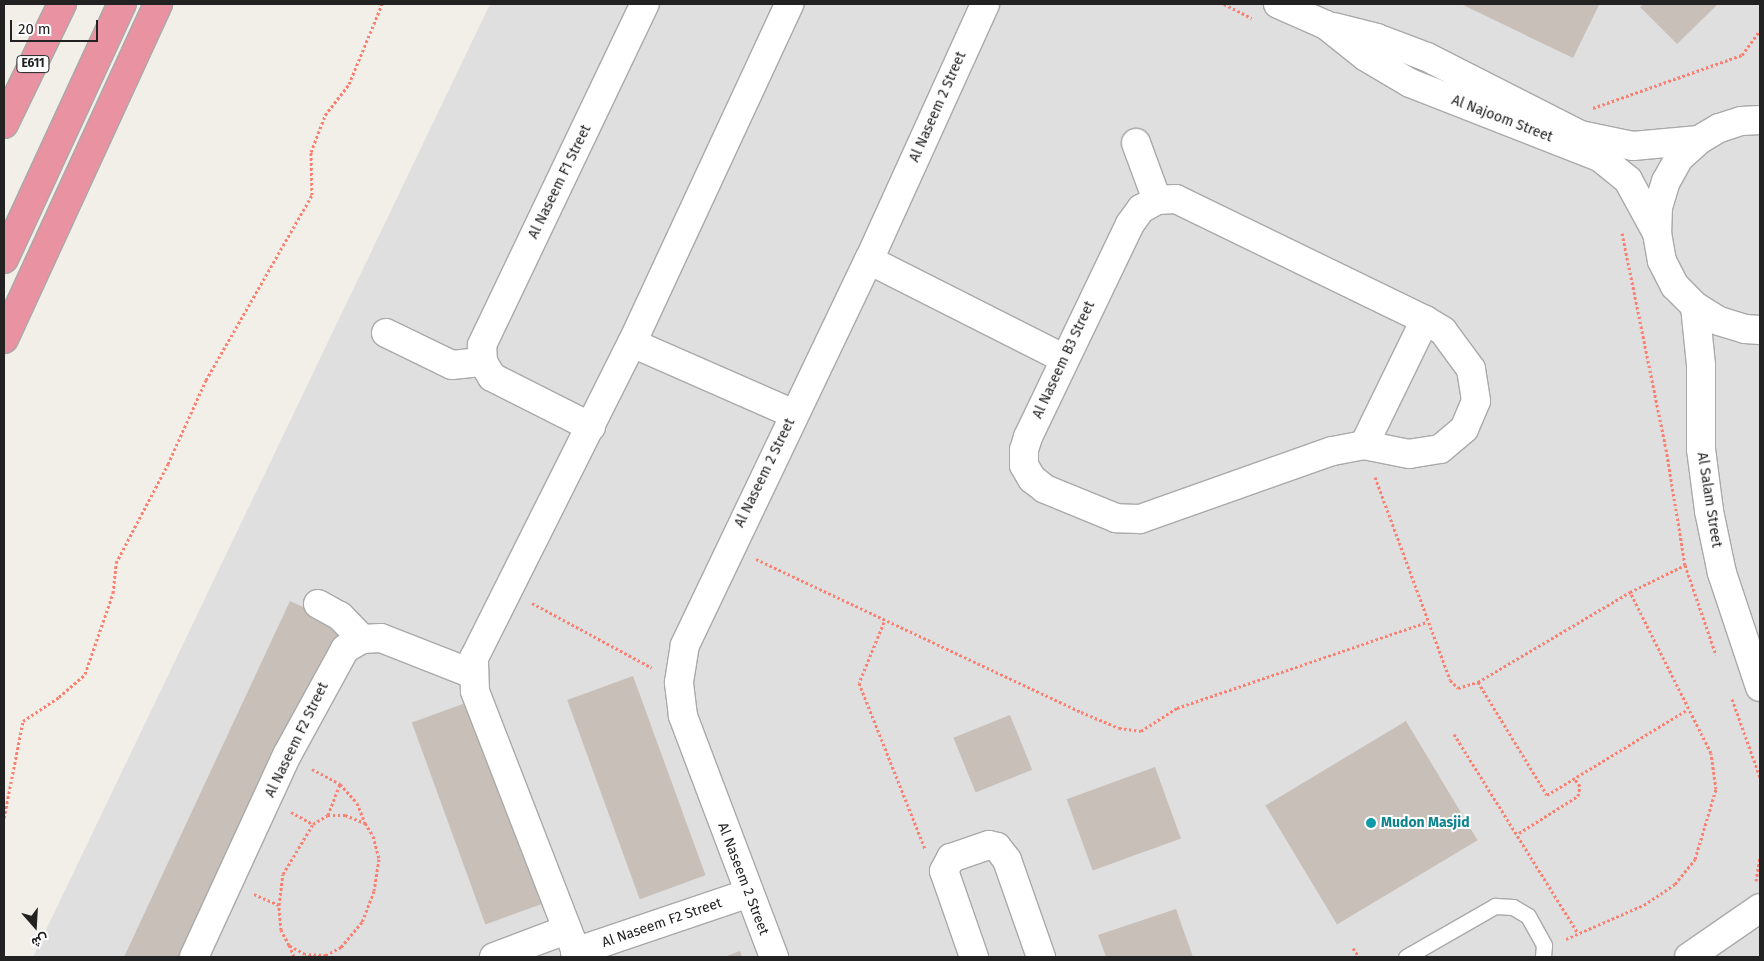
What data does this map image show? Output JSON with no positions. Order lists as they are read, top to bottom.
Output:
{
  "streets": {
    "highway": ["E611"],
    "street": [
      "Al Naseem 2 Street",
      "Al Najoom Street",
      "Al Naseem F1 Street",
      "Al Naseem B3 Street",
      "Al Salam Street",
      "Al Naseem F2 Street"
    ]
  },
  "crossings": [
    ["Al Naseem 2 Street", "Al Naseem F2 Street"]
  ],
  "places": ["Mudon Masjid"],
  "scale_bar": "20 m",
  "north": "bottom"
}
